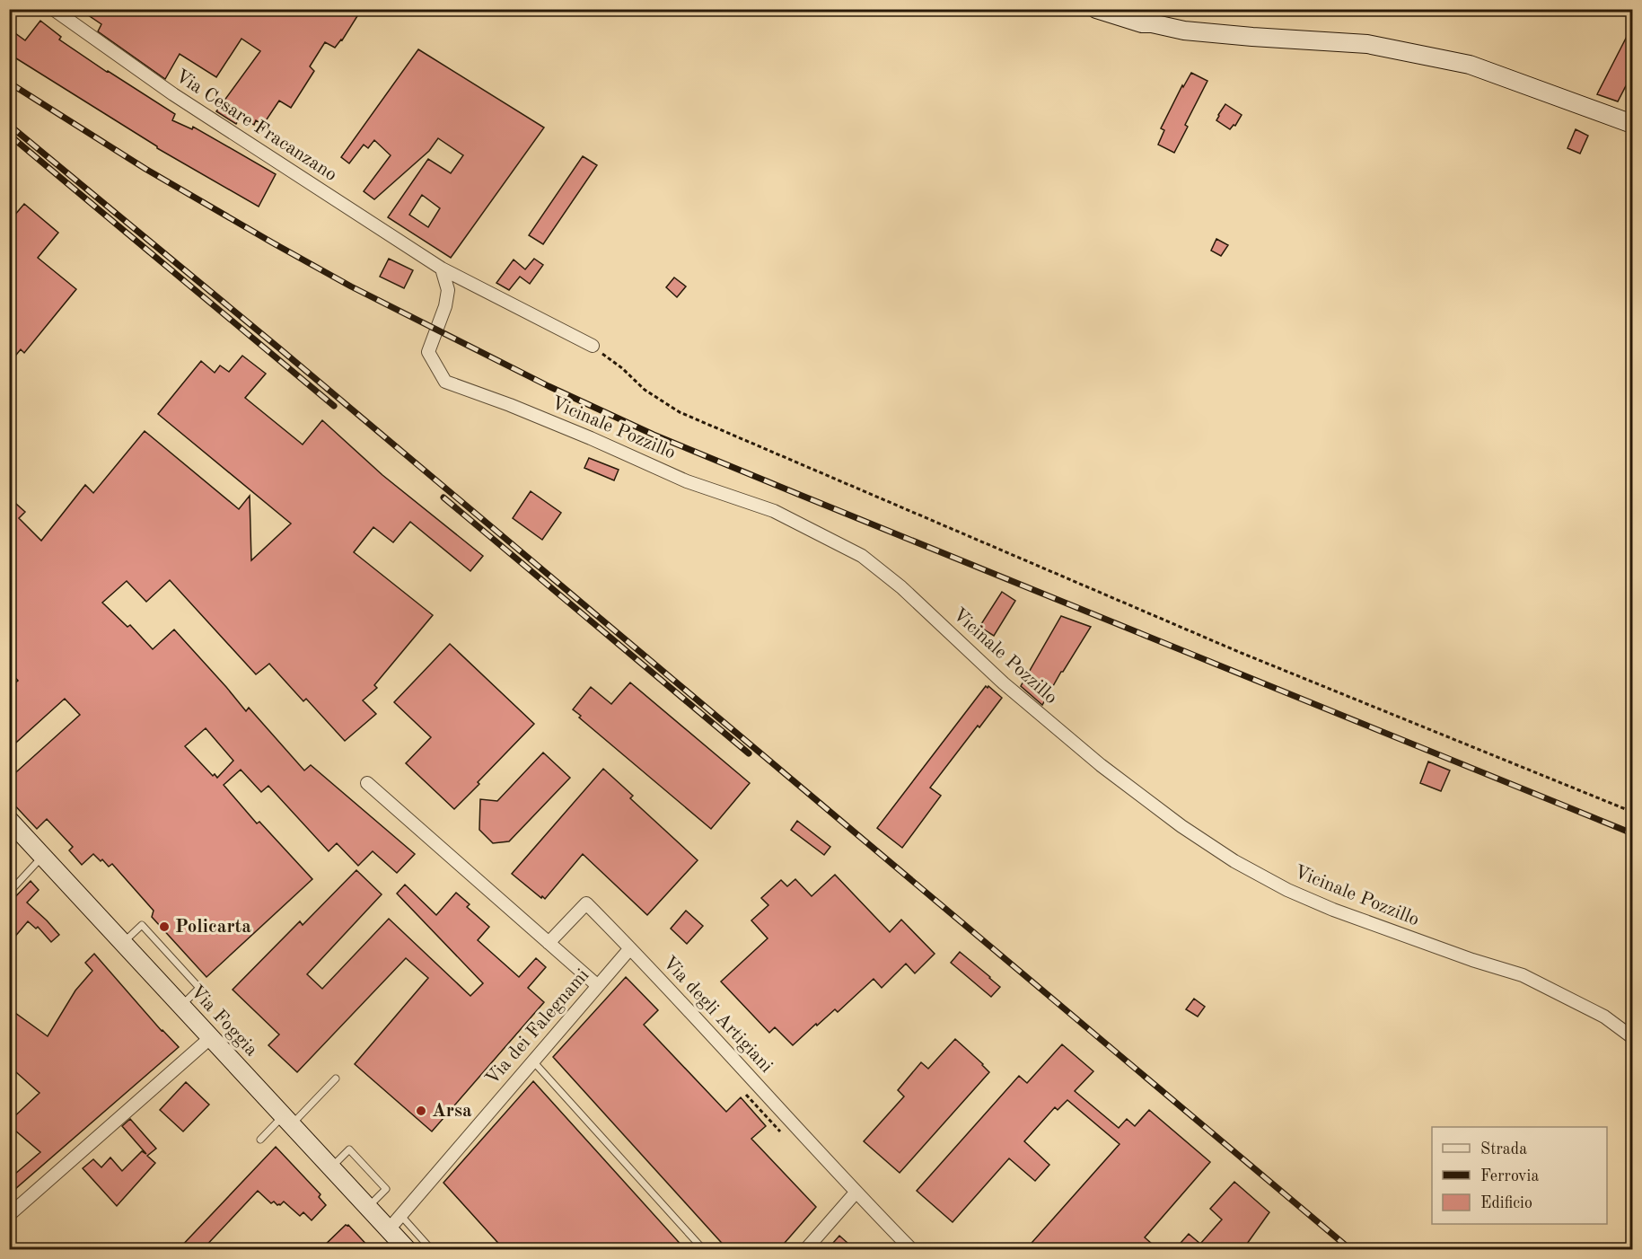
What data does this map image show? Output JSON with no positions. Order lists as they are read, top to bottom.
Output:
{
  "streets": {
    "main road": ["Via Foggia"],
    "street": [
      "Via Cesare Fracanzano",
      "Vicinale Pozzillo",
      "Via degli Artigiani",
      "Via dei Falegnami"
    ]
  },
  "crossings": [
    ["Via Cesare Fracanzano", "Vicinale Pozzillo"],
    ["Via degli Artigiani", "Via dei Falegnami"],
    ["Via Foggia", "Via dei Falegnami"]
  ],
  "places": ["Policarta", "Arsa"],
  "legend": ["Strada", "Ferrovia", "Edificio"]
}
